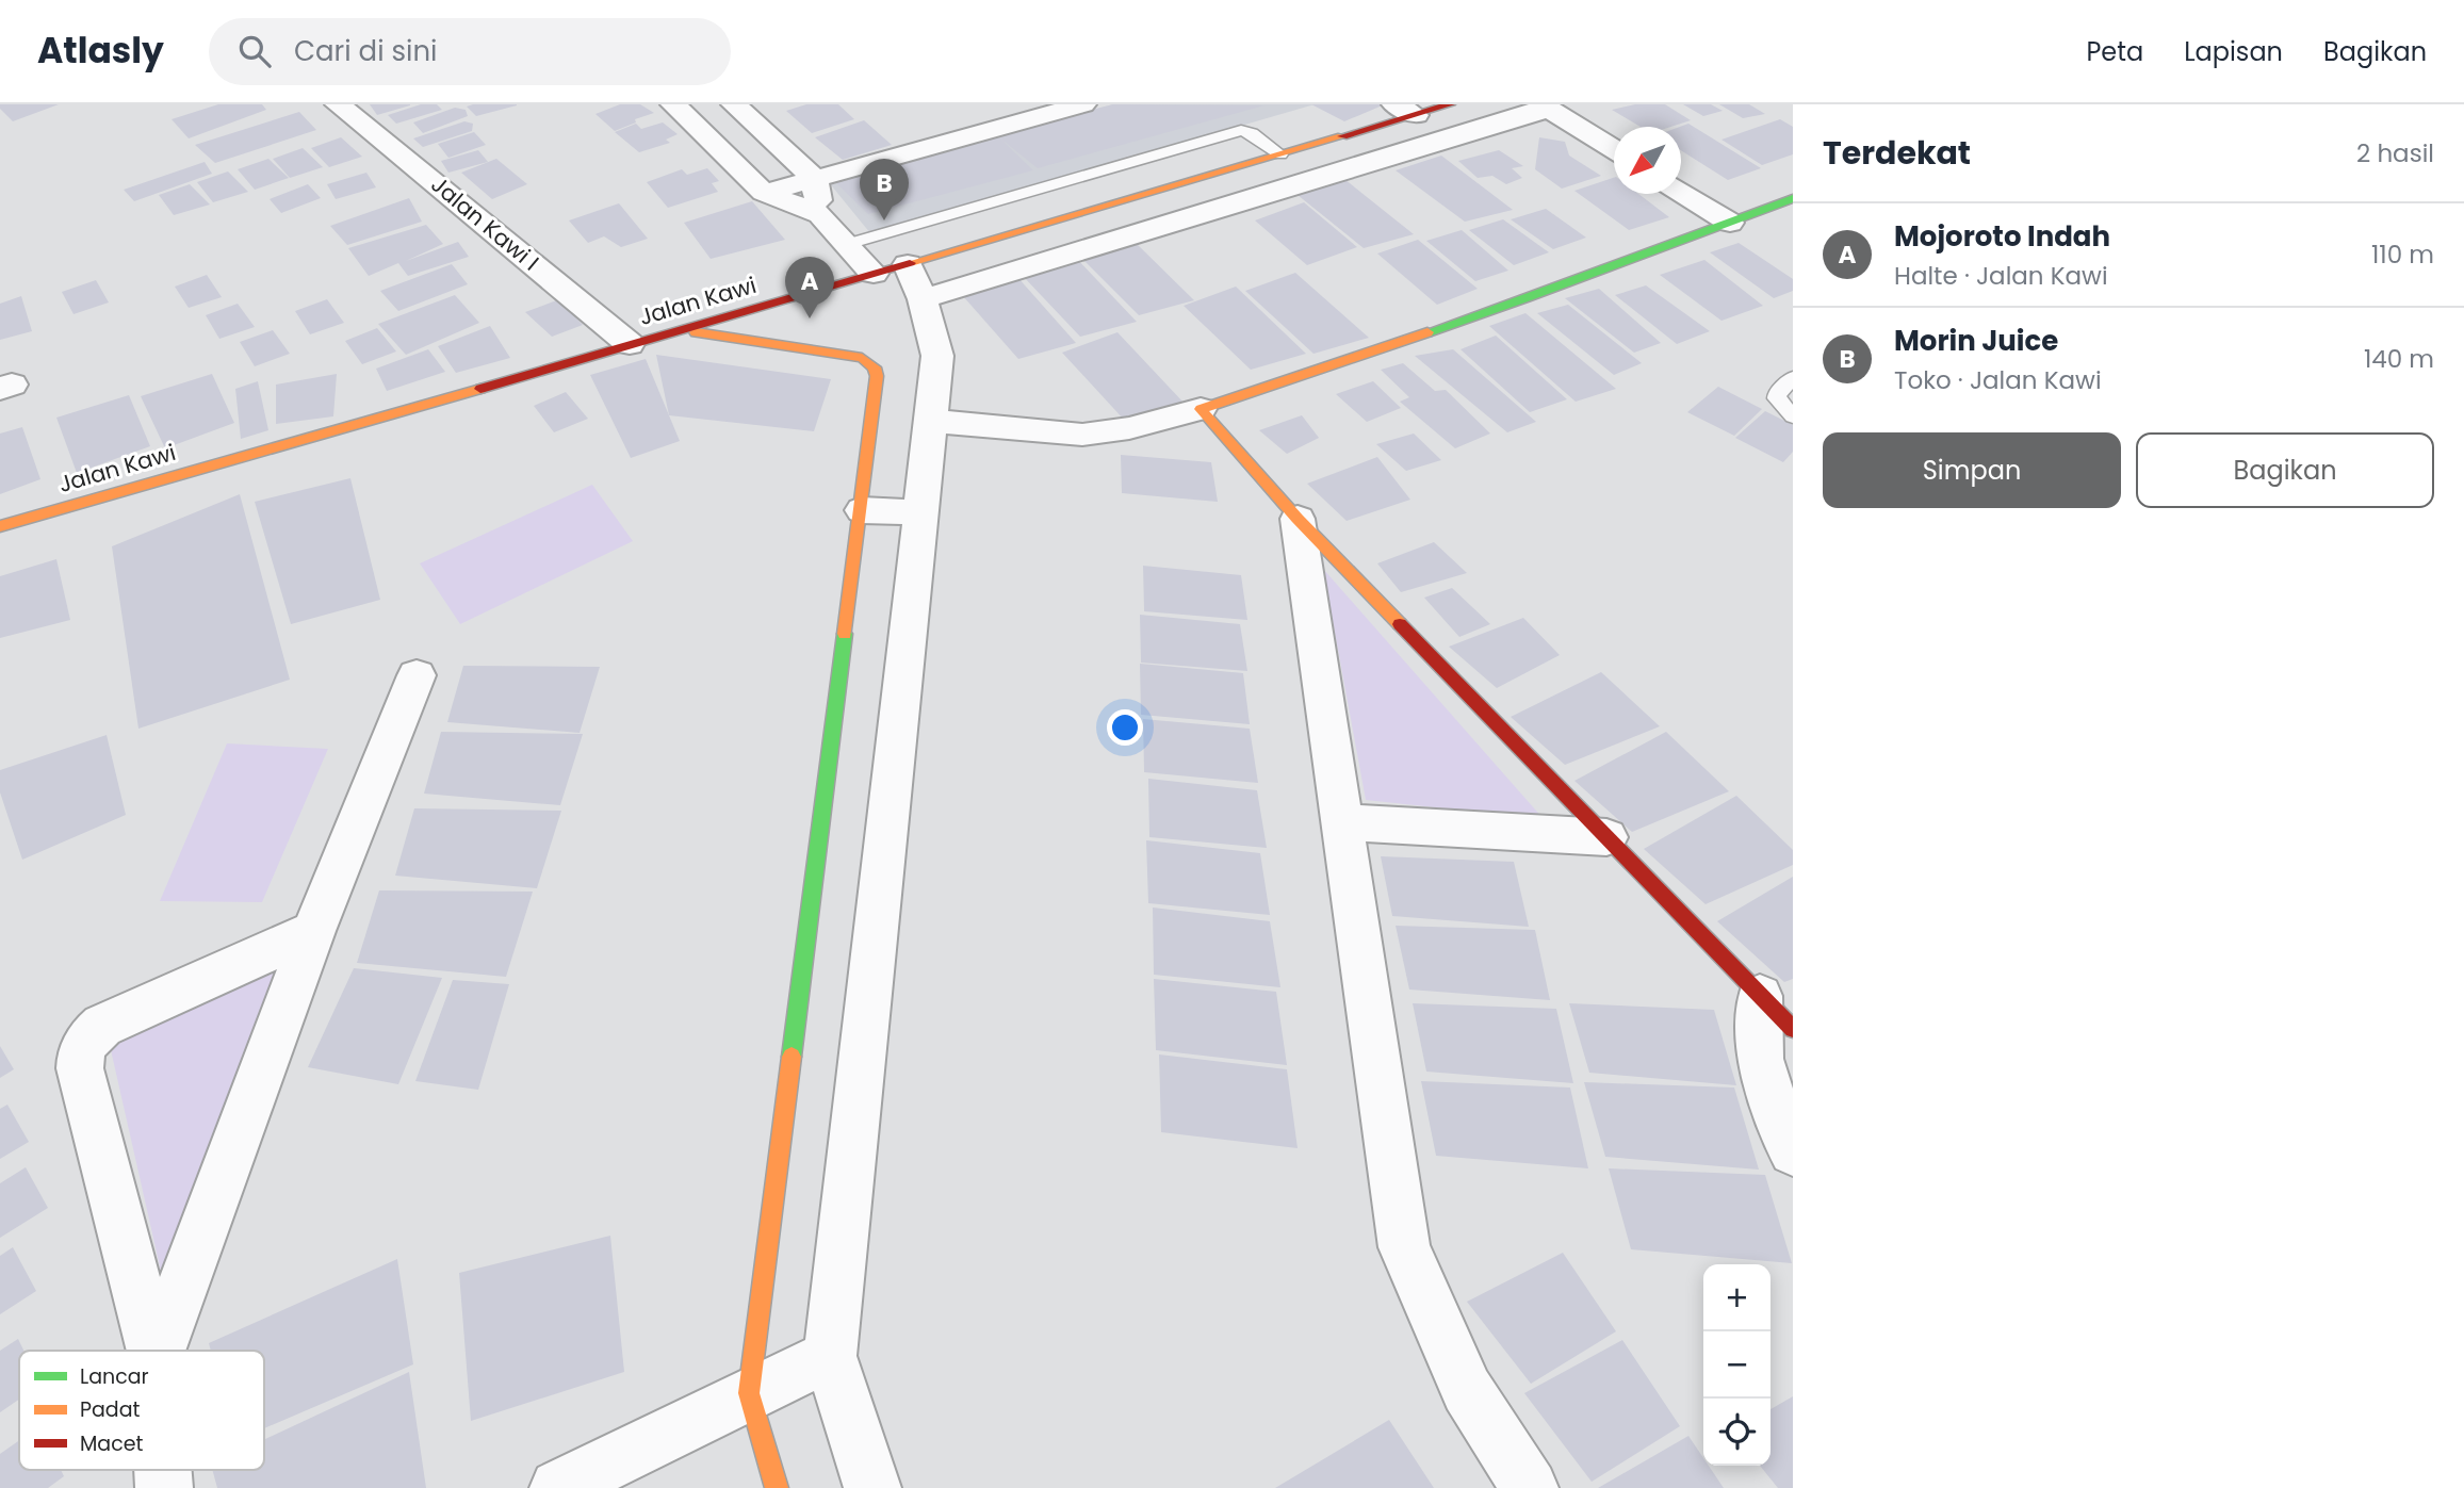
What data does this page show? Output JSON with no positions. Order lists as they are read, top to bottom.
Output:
{
  "streets": {
    "street": ["Jalan Kawi I", "Jalan Kawi"]
  },
  "crossings": [
    ["Jalan Kawi I", "Jalan Kawi"]
  ],
  "legend": ["Lancar", "Padat", "Macet"],
  "north": "bottom left",
  "page": {
    "header": "Atlasly",
    "search": "Cari di sini",
    "nav": ["Peta", "Lapisan", "Bagikan"],
    "heading": ["Terdekat", "2 hasil"],
    "pins": ["B", "A"],
    "list": [
      {
        "mark": "A",
        "name": "Mojoroto Indah",
        "note": "Halte · Jalan Kawi",
        "value": "110 m"
      },
      {
        "mark": "B",
        "name": "Morin Juice",
        "note": "Toko · Jalan Kawi",
        "value": "140 m"
      }
    ],
    "buttons": ["Simpan", "Bagikan"],
    "map_buttons": ["+", "−"]
  }
}
